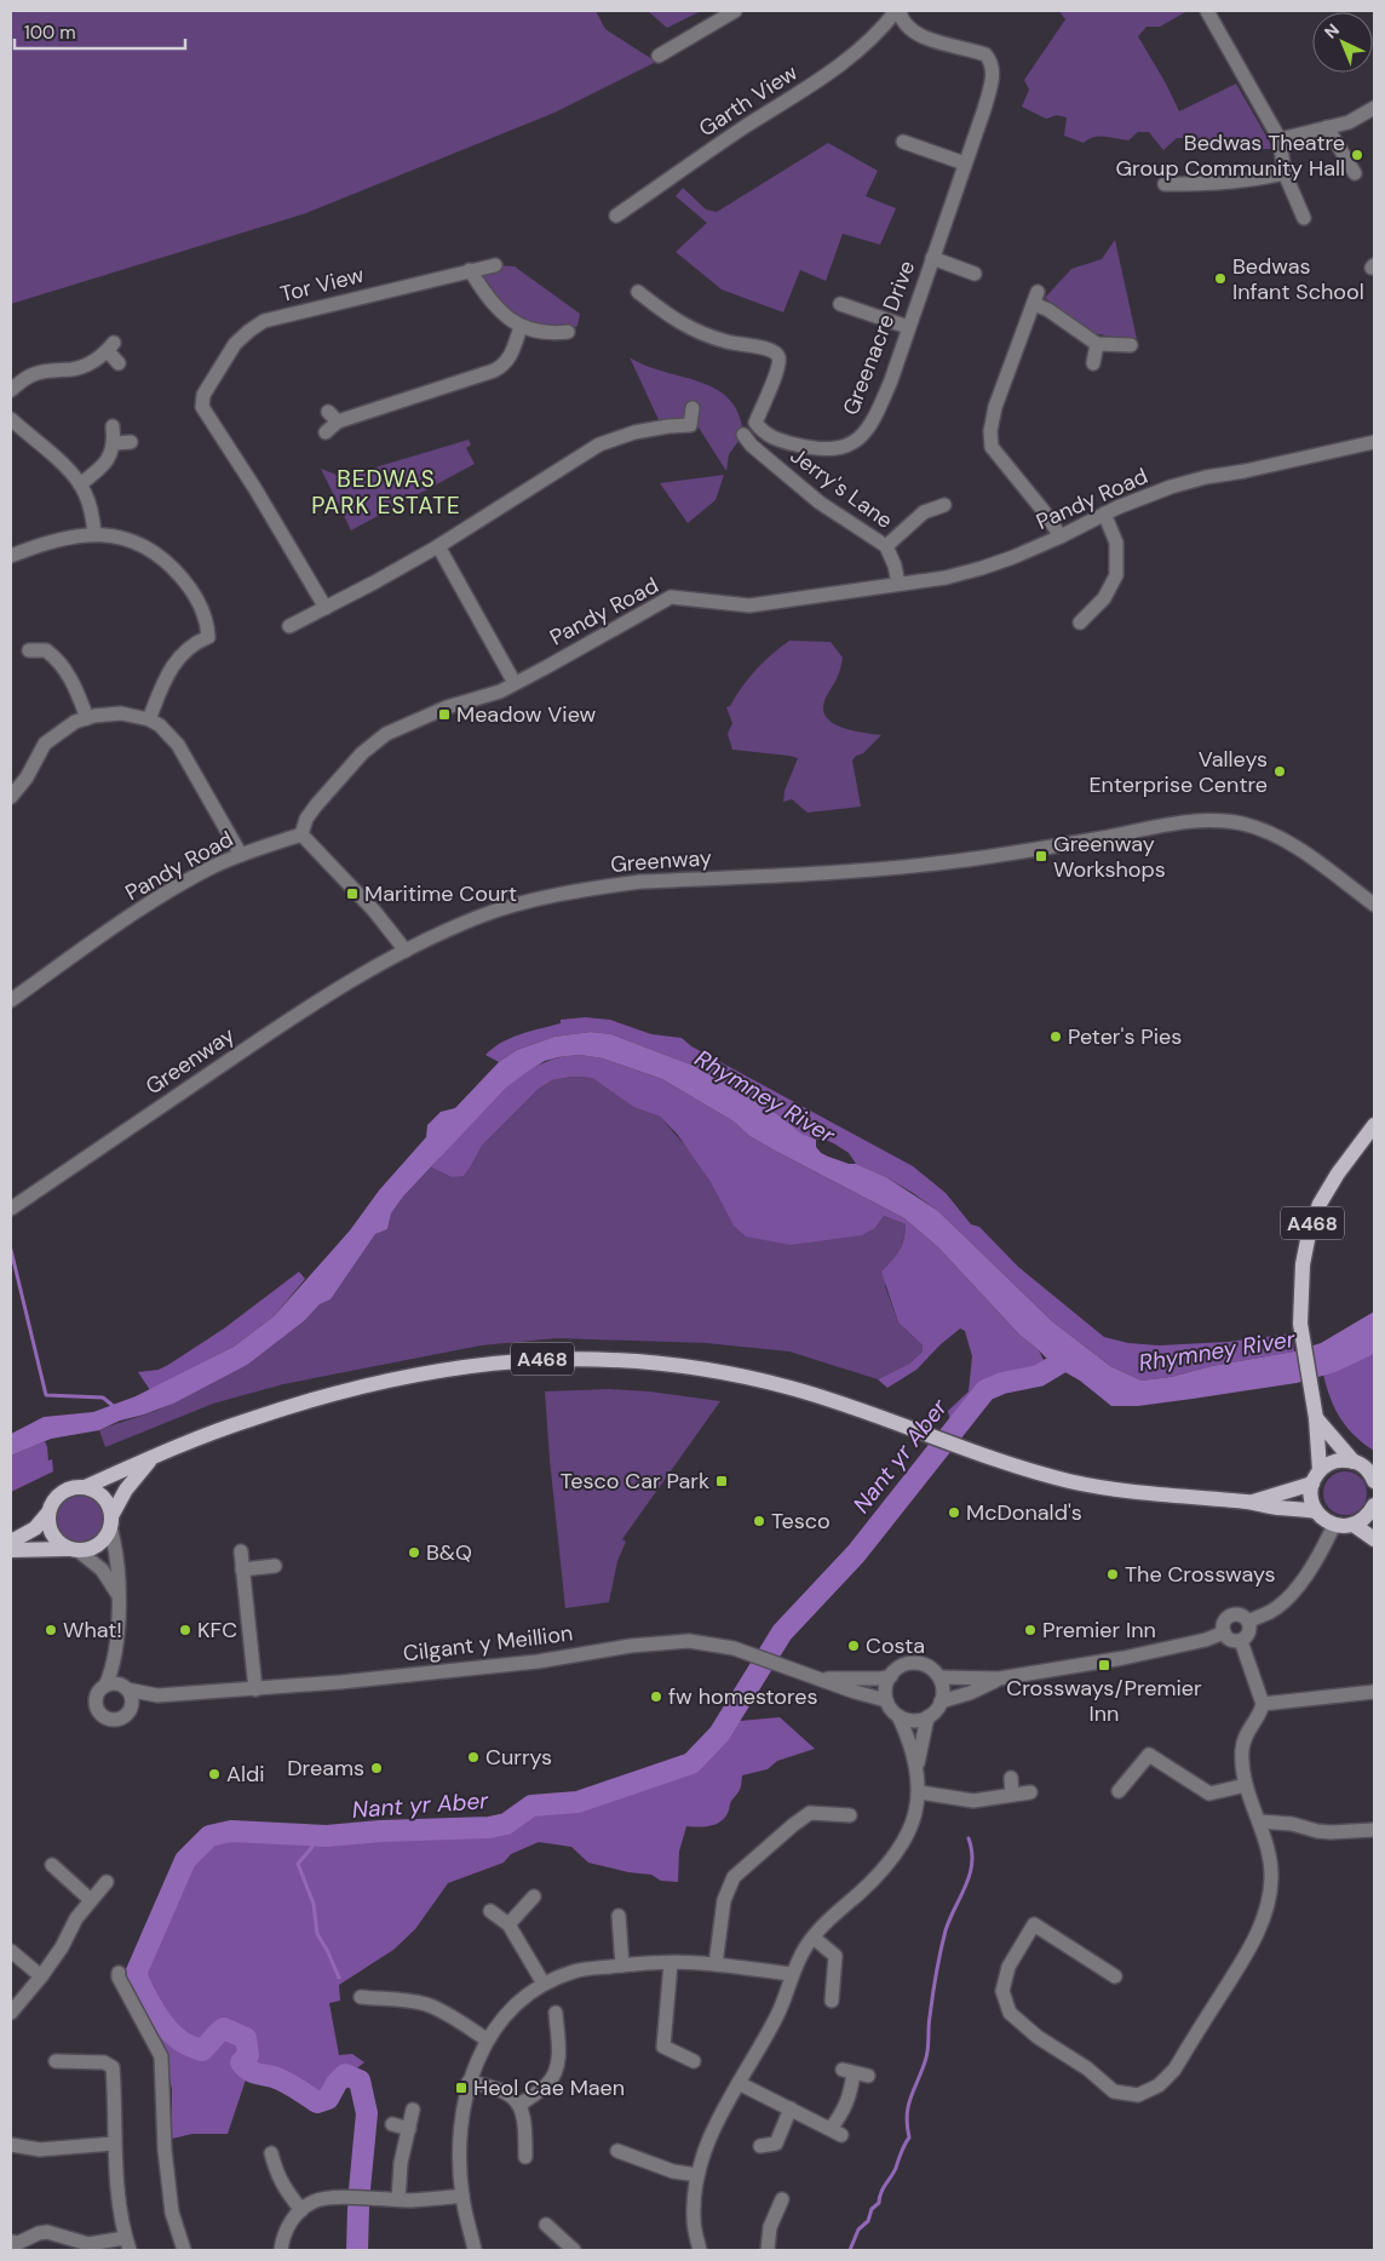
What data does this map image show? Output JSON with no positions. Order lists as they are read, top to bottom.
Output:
{
  "streets": {
    "main road": ["A468"],
    "street": [
      "Garth View",
      "Tor View",
      "Greenacre Drive",
      "Jerry's Lane",
      "Pandy Road",
      "Greenway",
      "Cilgant y Meillion"
    ]
  },
  "crossings": [
    ["Garth View", "Greenacre Drive"],
    ["Jerry's Lane", "Pandy Road"]
  ],
  "districts": ["BEDWAS PARK ESTATE"],
  "water": ["Rhymney River", "Nant yr Aber"],
  "places": {
    "other": [
      "Bedwas Theatre Group Community Hall",
      "Bedwas Infant School",
      "Valleys Enterprise Centre",
      "Peter's Pies",
      "McDonald's",
      "Tesco",
      "B&Q",
      "The Crossways",
      "What!",
      "KFC",
      "Premier Inn",
      "Costa",
      "fw homestores",
      "Currys",
      "Dreams",
      "Aldi"
    ],
    "transit": [
      "Meadow View",
      "Greenway Workshops",
      "Maritime Court",
      "Tesco Car Park",
      "Crossways/Premier Inn",
      "Heol Cae Maen"
    ]
  },
  "scale_bar": "100 m",
  "north": "top left"
}
